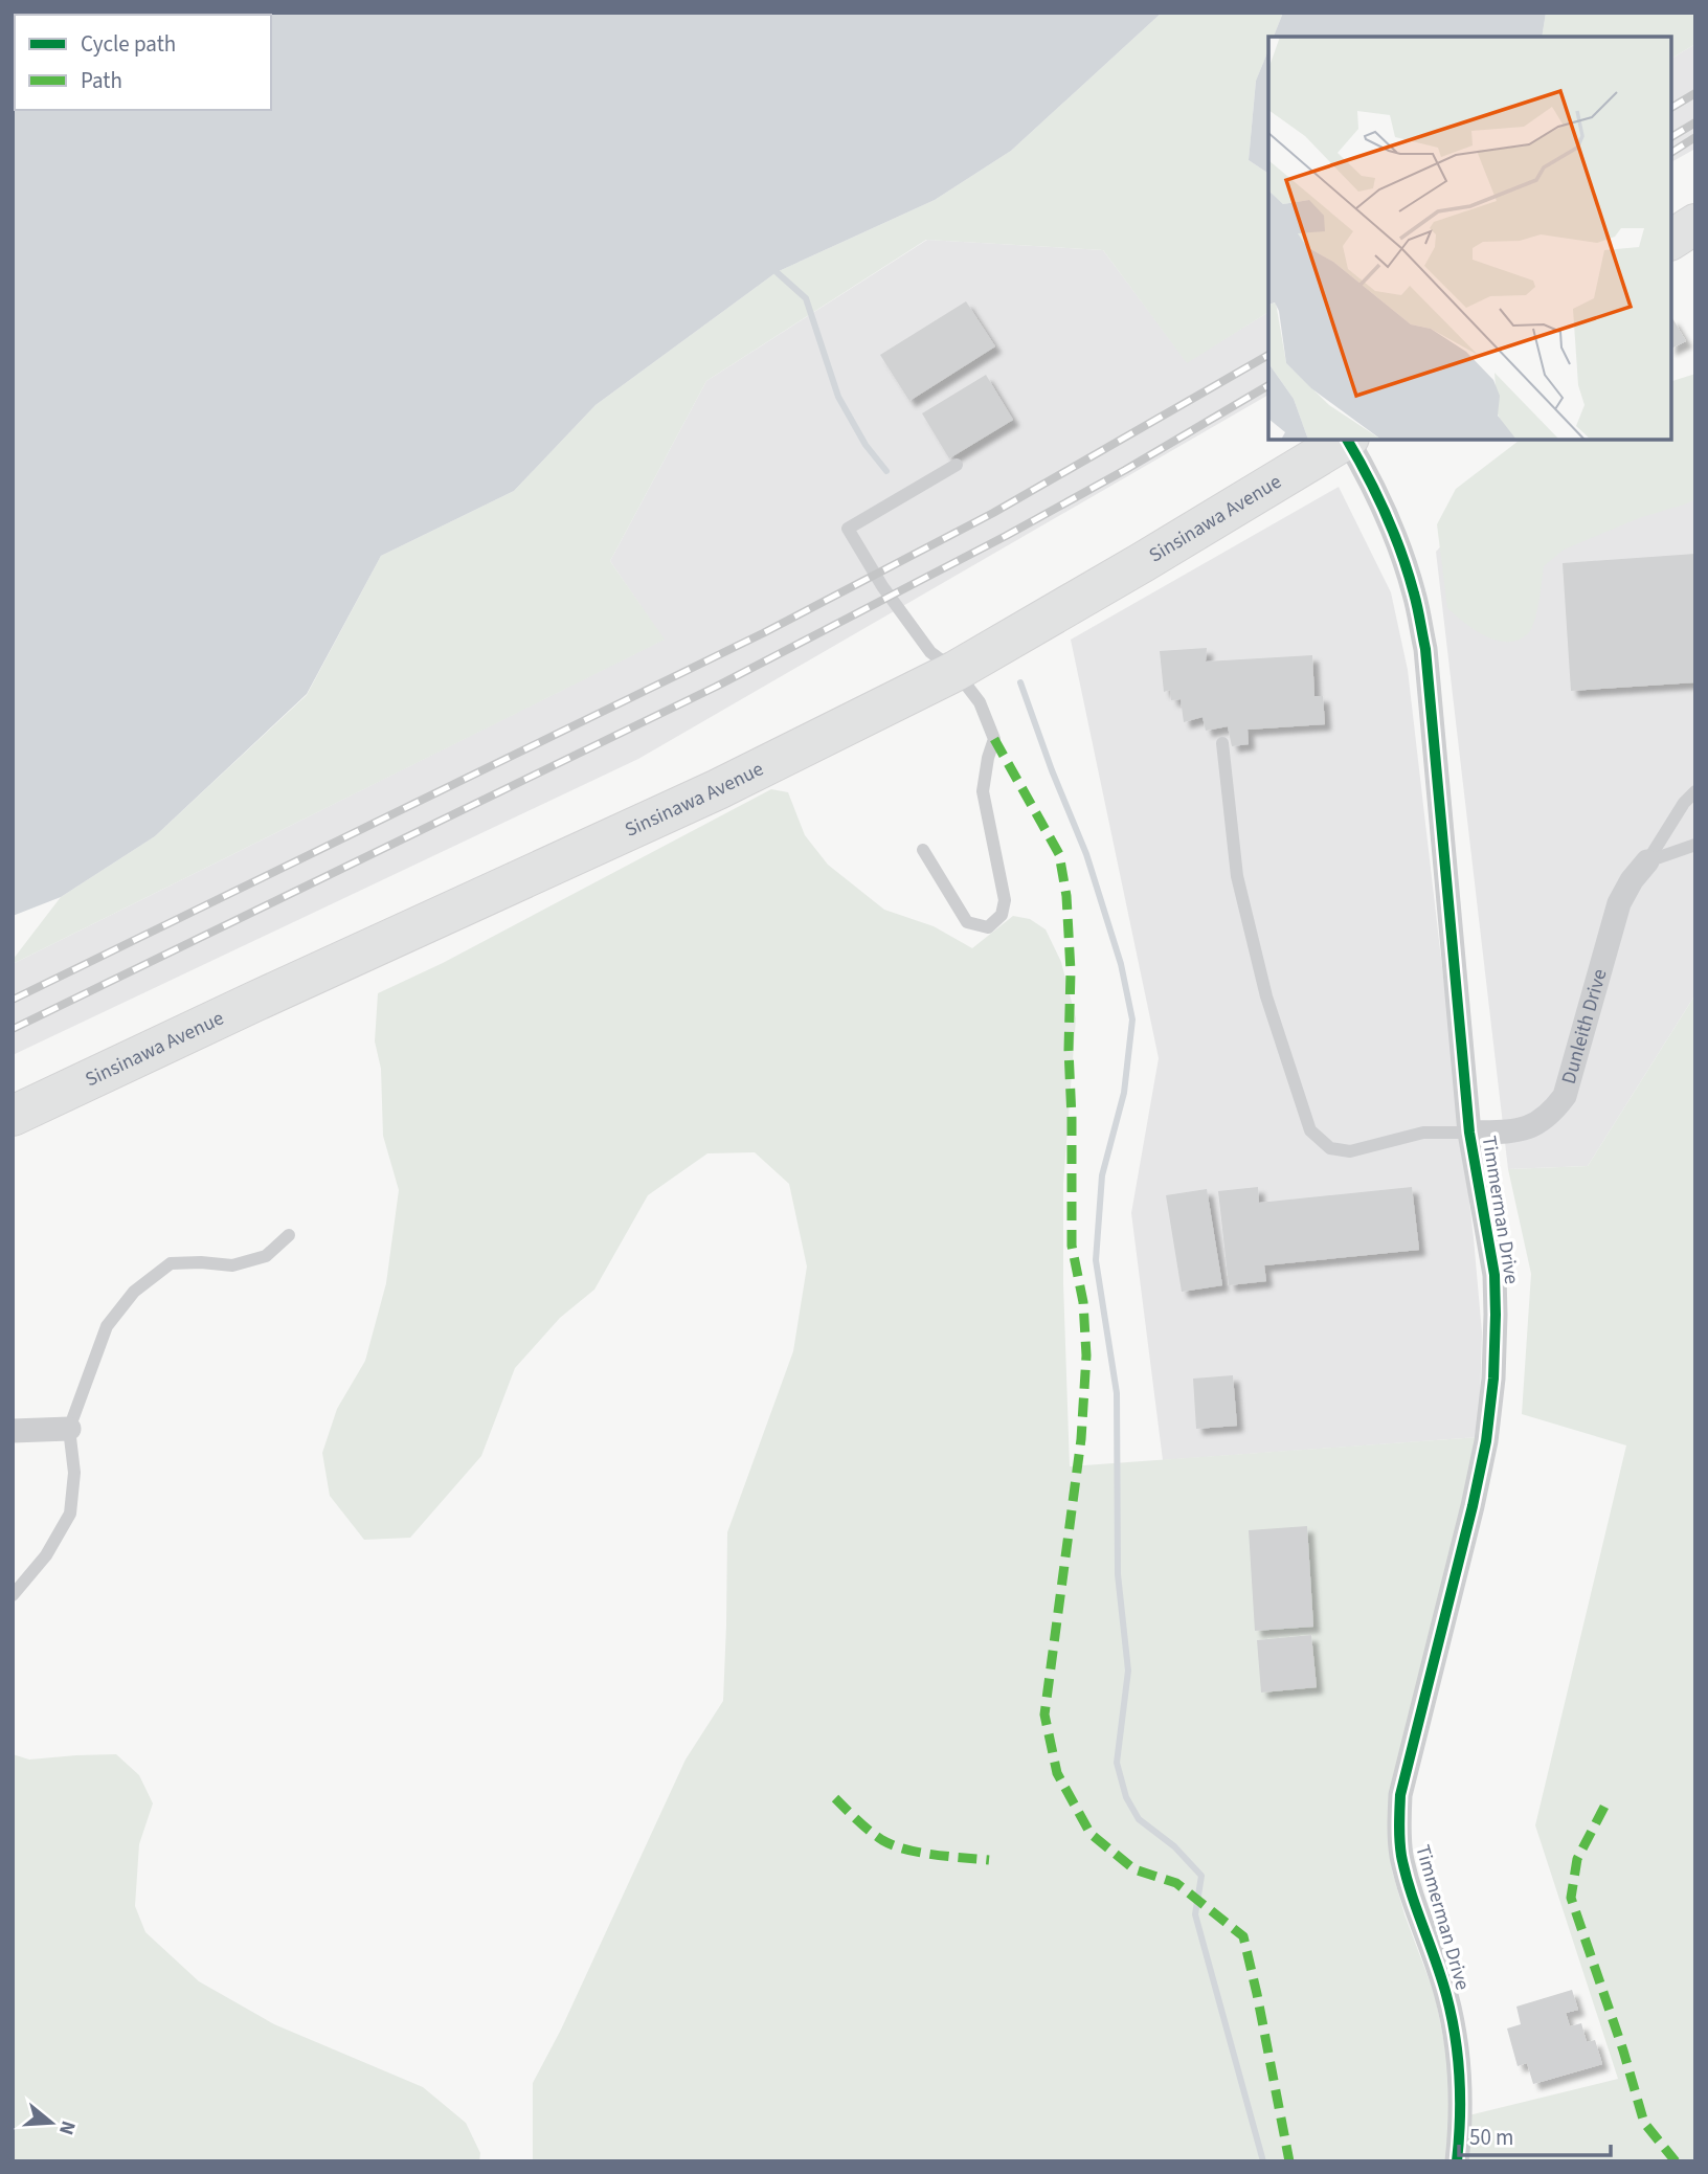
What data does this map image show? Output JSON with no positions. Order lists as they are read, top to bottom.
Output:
{
  "streets": {
    "highway": ["Sinsinawa Avenue"],
    "street": ["Dunleith Drive", "Timmerman Drive"]
  },
  "crossings": [
    ["Dunleith Drive", "Timmerman Drive"]
  ],
  "legend": ["Cycle path", "Path"],
  "scale_bar": "50 m",
  "north": "right"
}
